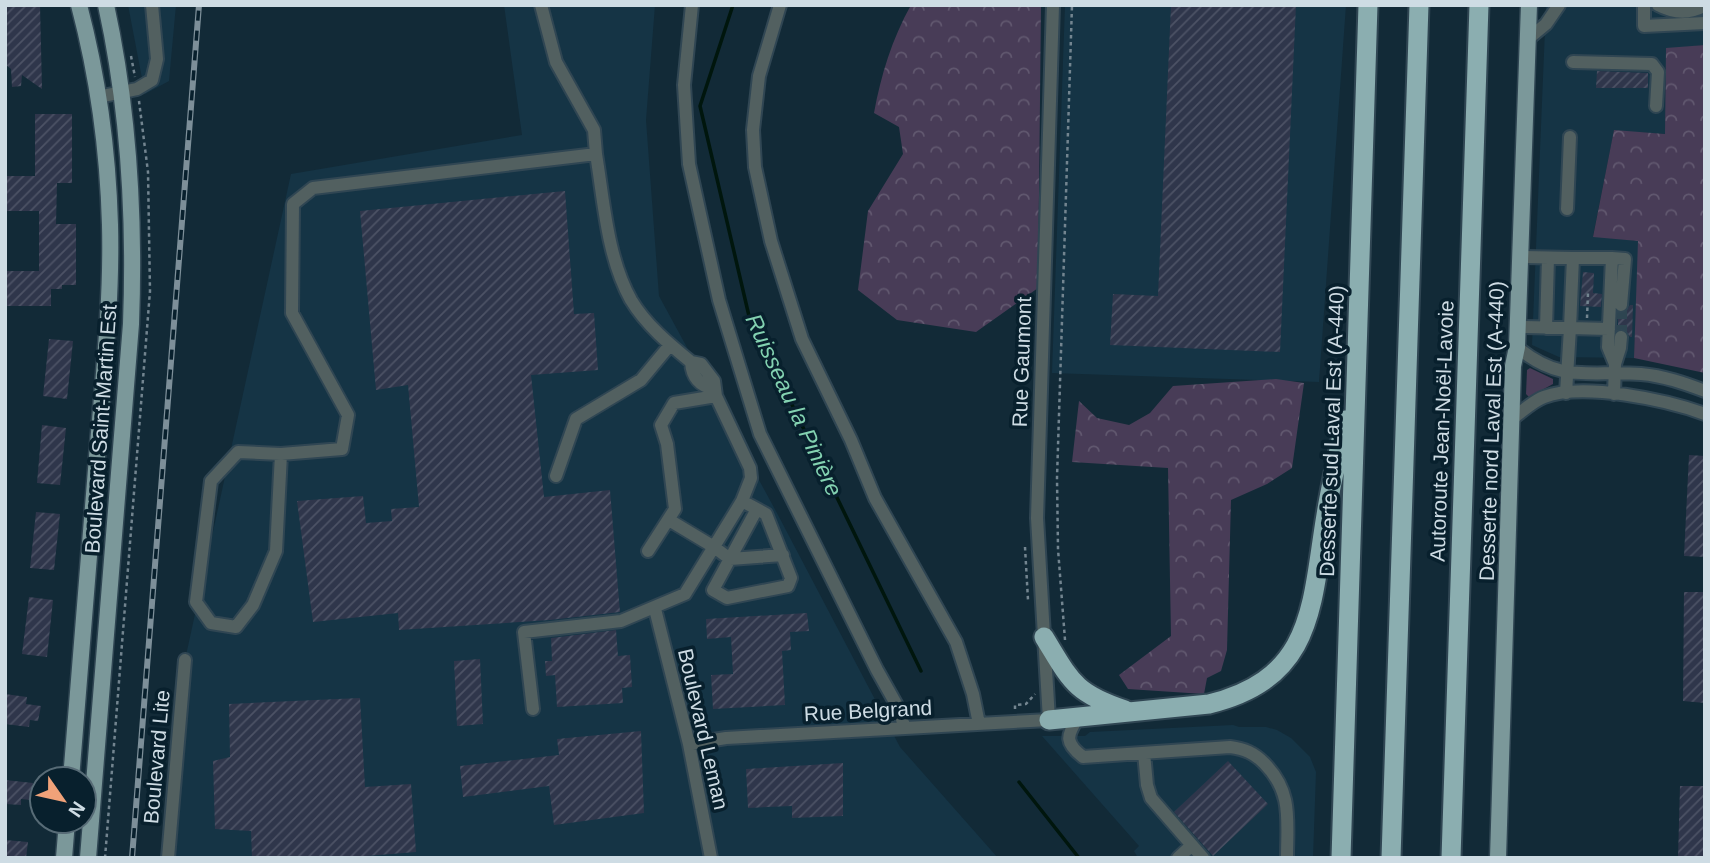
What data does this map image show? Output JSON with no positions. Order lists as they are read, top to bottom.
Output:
{
  "streets": {
    "highway": ["Desserte sud Laval Est (A-440)", "Autoroute Jean-Noël-Lavoie"],
    "main road": ["Boulevard Saint-Martin Est", "Desserte nord Laval Est (A-440)"],
    "street": [
      "Rue Gaumont",
      "Rue Belgrand",
      "Boulevard Leman",
      "Boulevard Lite"
    ]
  },
  "crossings": [
    ["Rue Gaumont", "Rue Belgrand"],
    ["Rue Belgrand", "Boulevard Leman"]
  ],
  "water": ["Ruisseau la Pinière"],
  "north": "bottom right"
}
